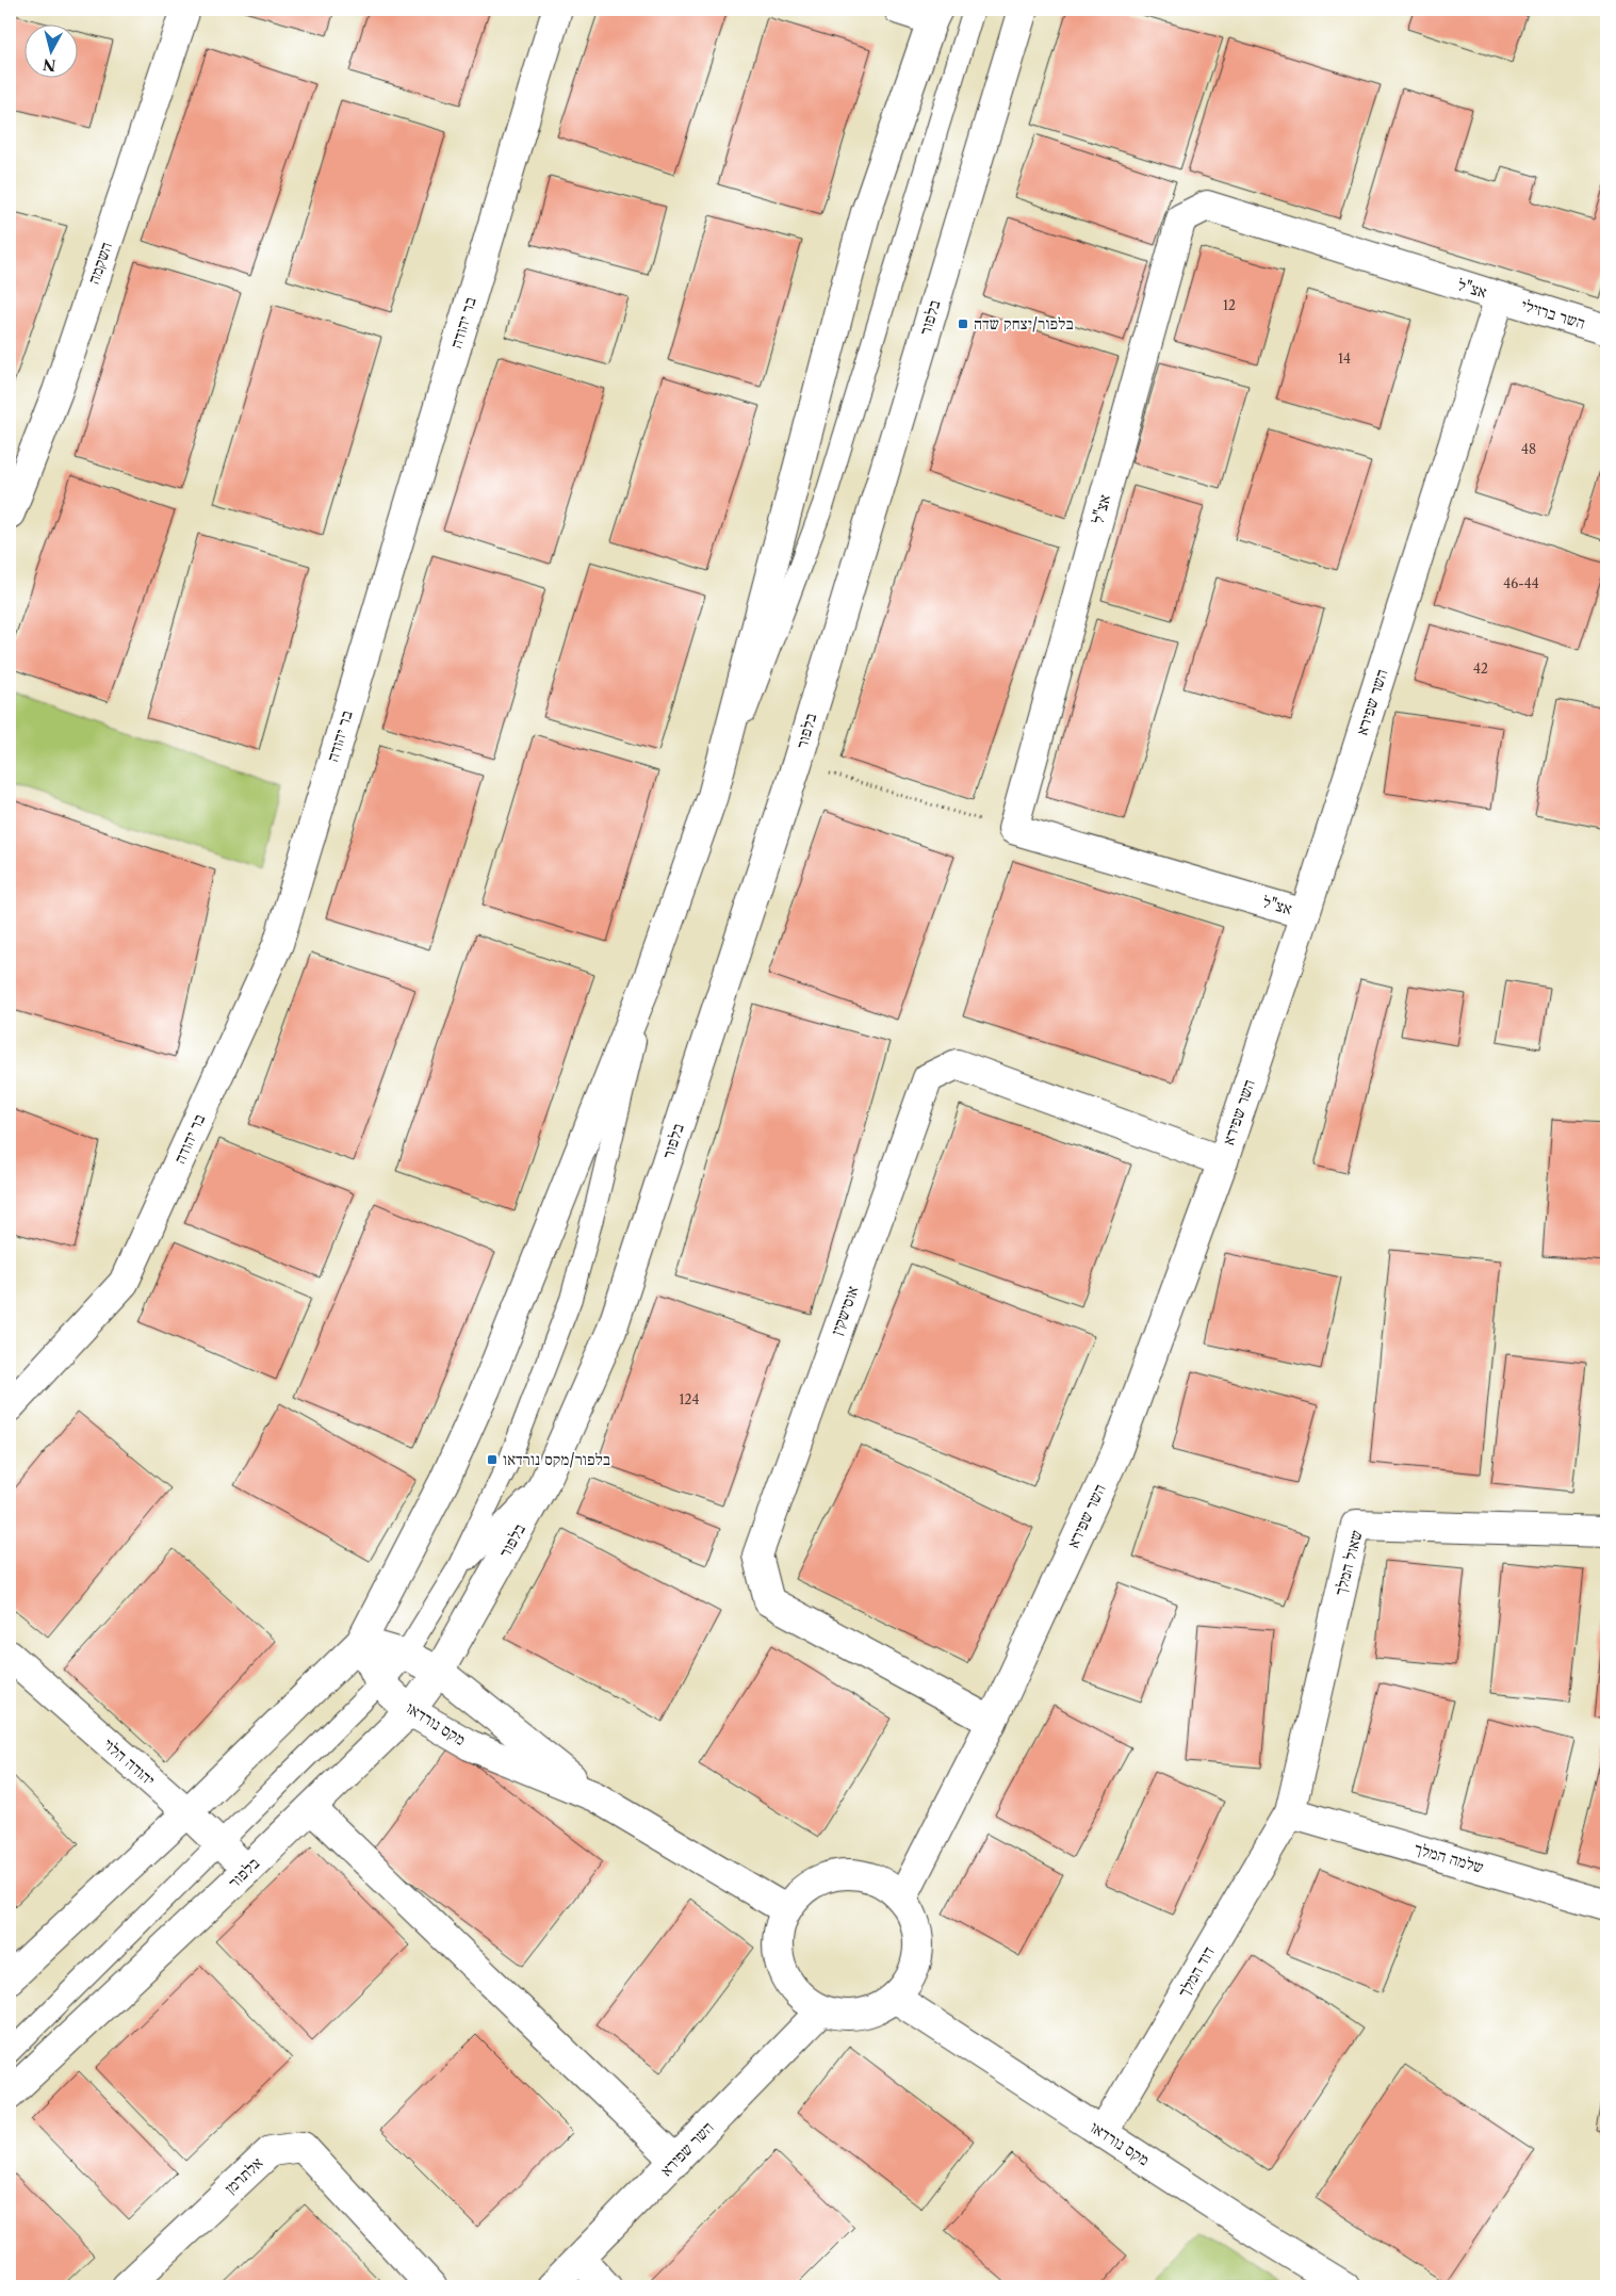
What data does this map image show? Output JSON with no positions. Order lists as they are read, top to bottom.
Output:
{
  "streets": {
    "street": [
      "השקמה",
      "אצ\"ל",
      "השר ברזילי",
      "בלפור",
      "בר יהודה",
      "השר שפירא",
      "אוסישקין",
      "שאול המלך",
      "מקס נורדאו",
      "יהודה הלוי",
      "שלמה המלך",
      "דוד המלך",
      "אלתרמן"
    ]
  },
  "crossings": [
    ["אצ\"ל", "השר ברזילי"],
    ["אצ\"ל", "השר שפירא"],
    ["השר ברזילי", "השר שפירא"],
    ["בלפור", "מקס נורדאו"],
    ["בלפור", "יהודה הלוי"],
    ["השר שפירא", "אוסישקין"],
    ["השר שפירא", "מקס נורדאו"],
    ["שאול המלך", "שלמה המלך"],
    ["שאול המלך", "דוד המלך"],
    ["מקס נורדאו", "דוד המלך"],
    ["שלמה המלך", "דוד המלך"]
  ],
  "places": {
    "transit": ["בלפור/יצחק שדה", "בלפור/מקס נורדאו"]
  },
  "house_numbers": [
    "12",
    "14",
    "48",
    "46-44",
    "42",
    "124"
  ],
  "north": "bottom"
}
